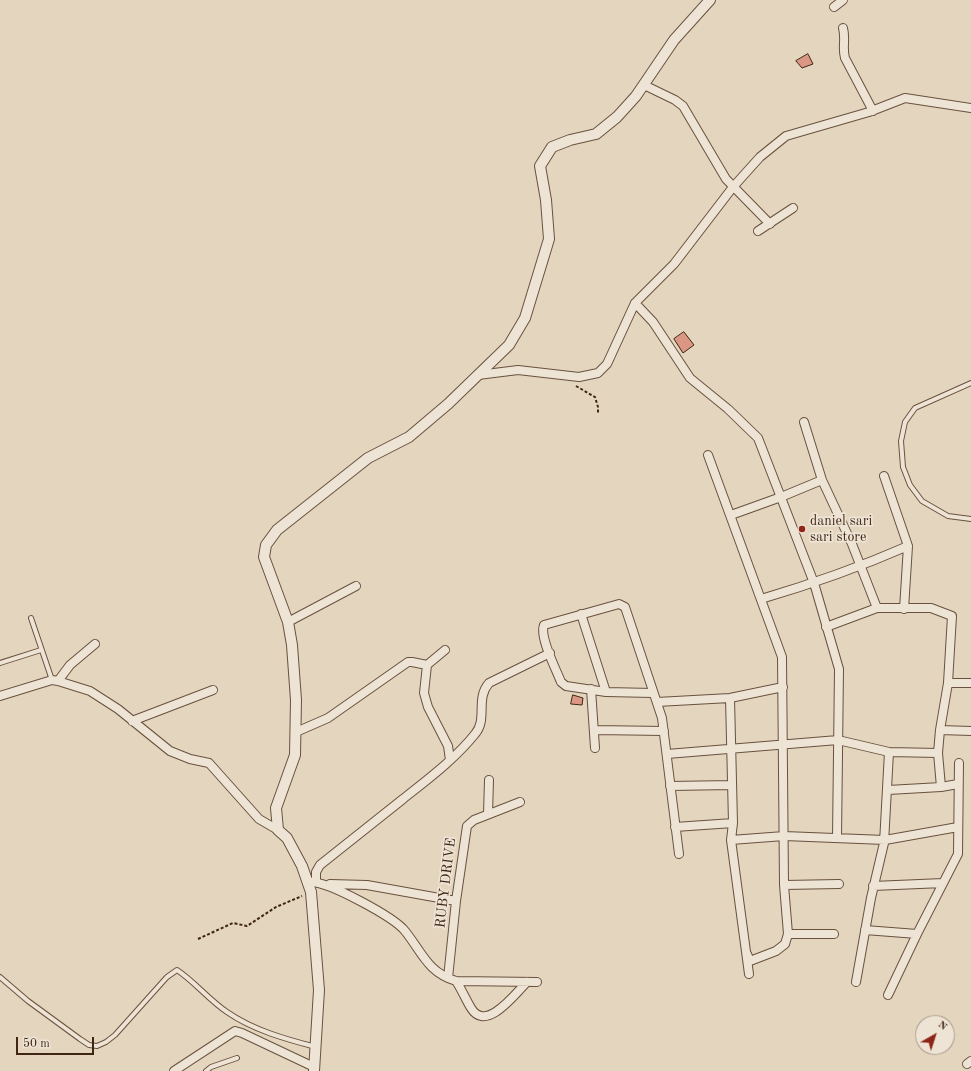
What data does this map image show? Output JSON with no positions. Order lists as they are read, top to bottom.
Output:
{
  "streets": {
    "street": ["RUBY DRIVE"]
  },
  "places": ["daniel sari sari store"],
  "scale_bar": "50 m",
  "north": "top right"
}
